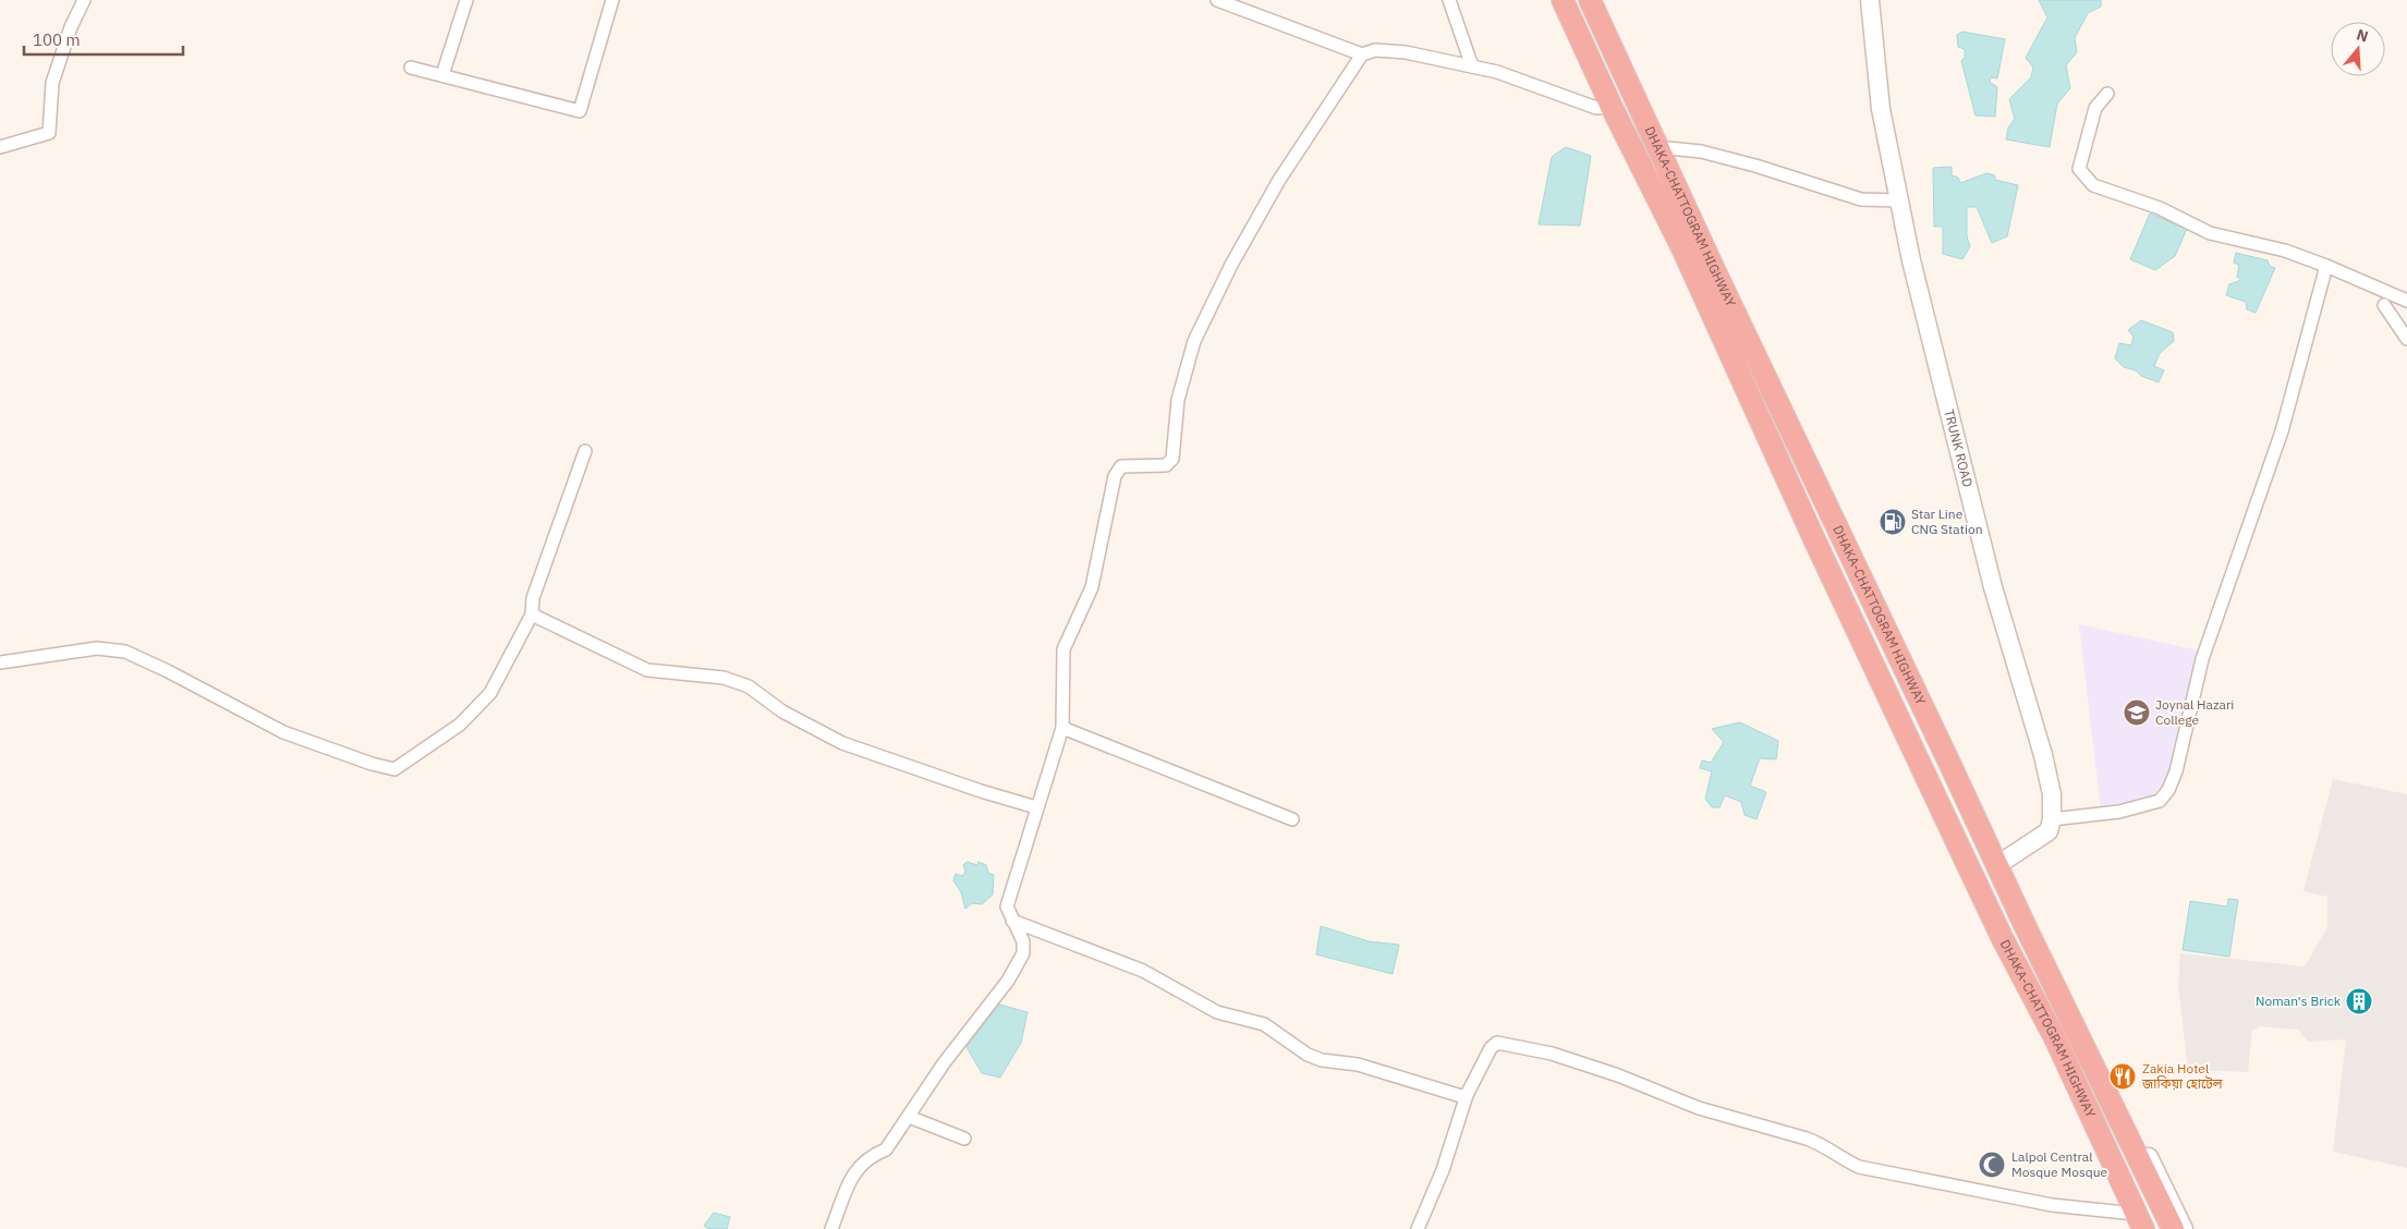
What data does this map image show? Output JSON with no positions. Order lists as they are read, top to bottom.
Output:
{
  "streets": {
    "highway": ["DHAKA-CHATTOGRAM HIGHWAY"],
    "main road": ["TRUNK ROAD"]
  },
  "places": {
    "fuel station": ["Star Line CNG Station"],
    "school or university": ["Joynal Hazari College"],
    "building": ["Noman's Brick"],
    "restaurant": ["Zakia Hotel জাকিয়া হোটেল"],
    "mosque": ["Lalpol Central Mosque Mosque"]
  },
  "scale_bar": "100 m",
  "north": "top"
}
